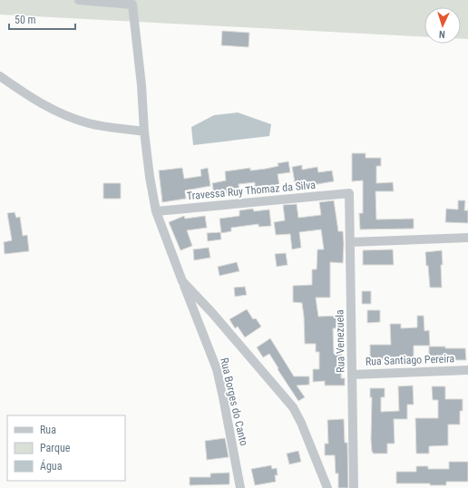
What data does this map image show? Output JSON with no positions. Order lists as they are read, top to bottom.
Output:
{
  "streets": {
    "street": [
      "Travessa Ruy Thomaz da Silva",
      "Rua Venezuela",
      "Rua Santiago Pereira",
      "Rua Borges do Canto"
    ]
  },
  "crossings": [
    ["Travessa Ruy Thomaz da Silva", "Rua Venezuela"],
    ["Travessa Ruy Thomaz da Silva", "Rua Borges do Canto"],
    ["Rua Venezuela", "Rua Santiago Pereira"]
  ],
  "legend": ["Rua", "Parque", "Água"],
  "scale_bar": "50 m",
  "north": "bottom"
}
